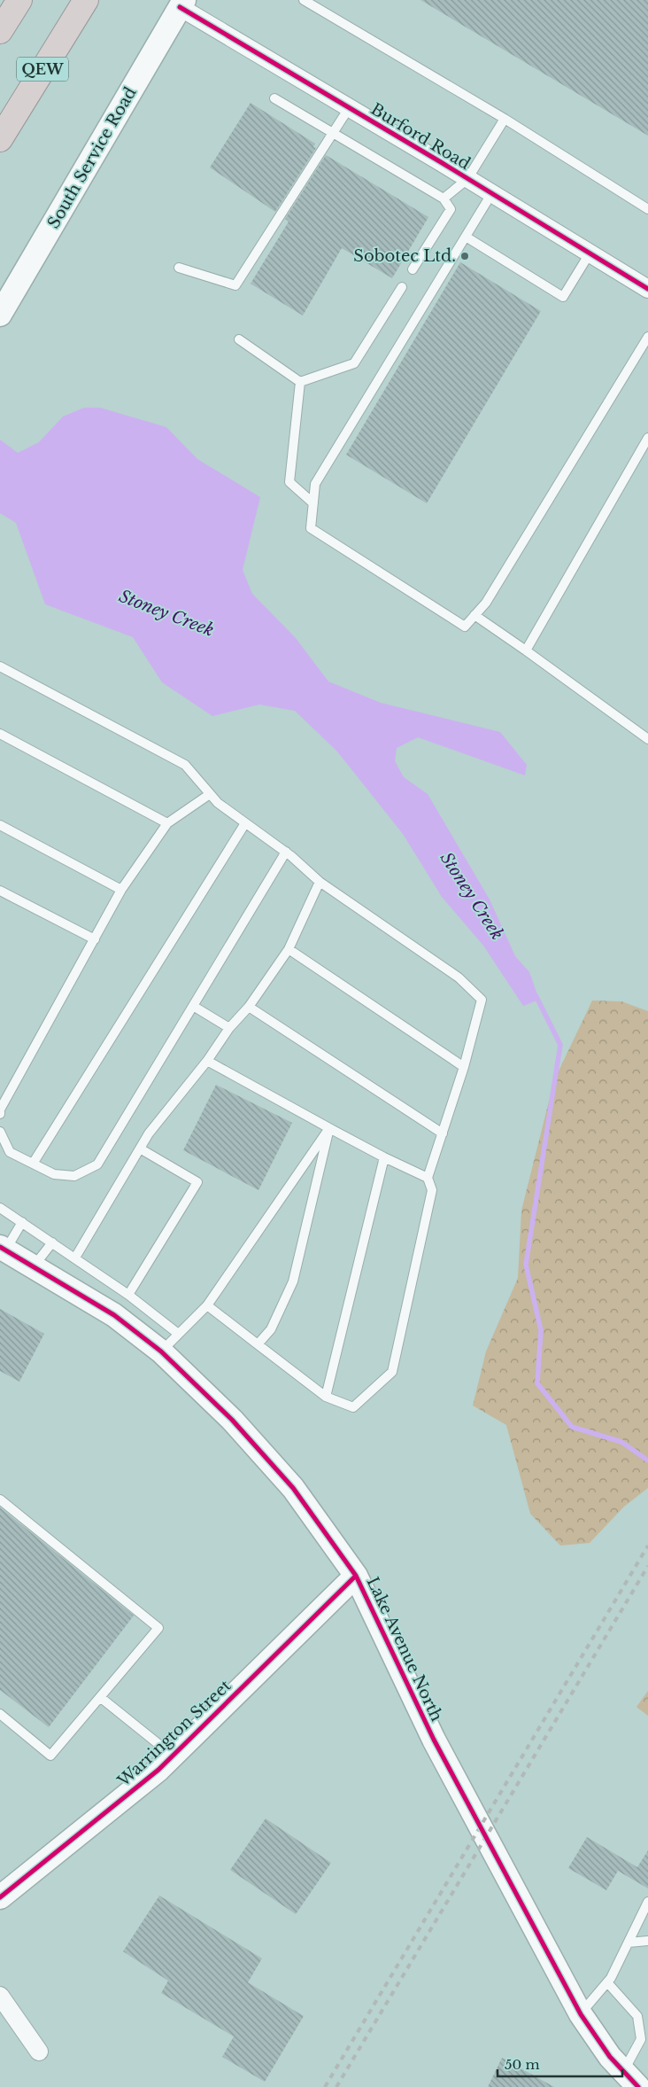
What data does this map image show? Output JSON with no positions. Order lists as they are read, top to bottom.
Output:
{
  "streets": {
    "highway": ["QEW"],
    "street": [
      "Burford Road",
      "South Service Road",
      "Lake Avenue North",
      "Warrington Street"
    ]
  },
  "crossings": [
    ["Burford Road", "South Service Road"],
    ["Lake Avenue North", "Warrington Street"]
  ],
  "water": ["Stoney Creek"],
  "places": ["Sobotec Ltd."],
  "scale_bar": "50 m"
}
